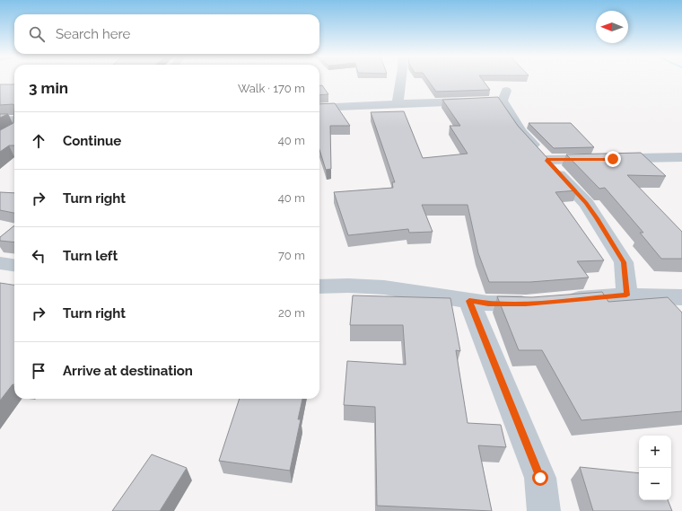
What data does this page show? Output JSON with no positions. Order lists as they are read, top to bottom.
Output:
{
  "north": "left",
  "page": {
    "search": "Search here",
    "heading": ["3 min", "Walk · 170 m"],
    "list": [
      ["Continue", "40 m"],
      ["Turn right", "40 m"],
      ["Turn left", "70 m"],
      ["Turn right", "20 m"],
      "Arrive at destination"
    ],
    "map_buttons": ["+", "−"]
  }
}
